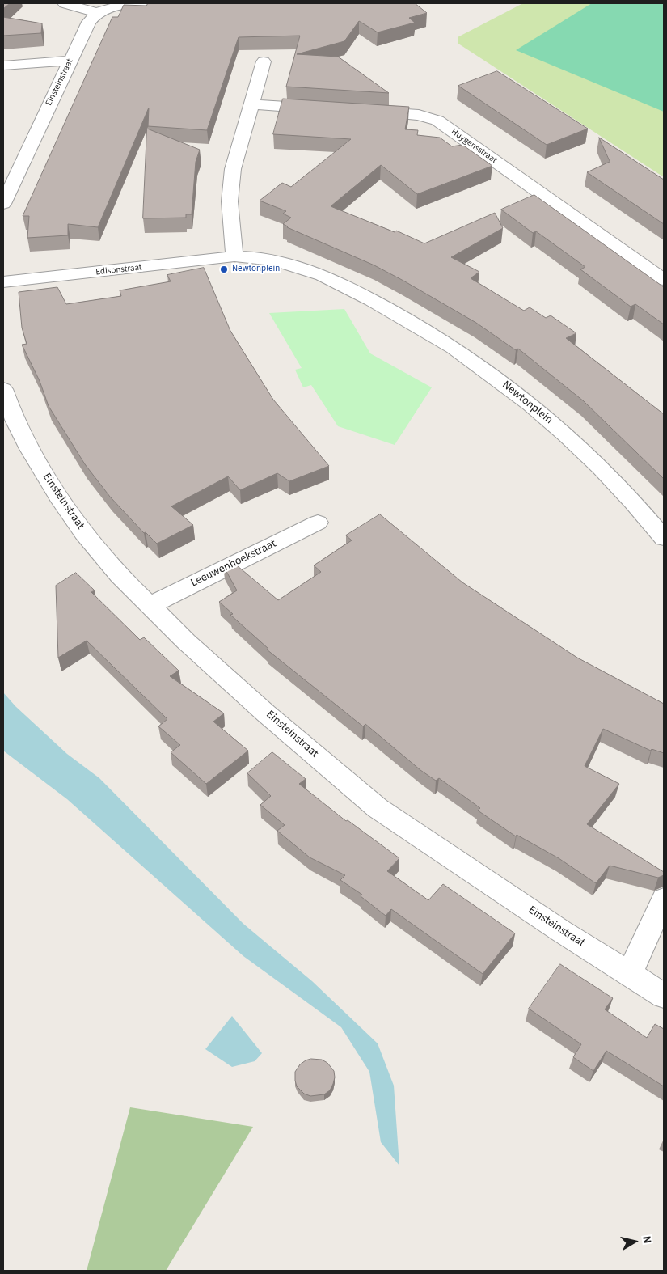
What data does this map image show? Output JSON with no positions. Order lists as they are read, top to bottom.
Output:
{
  "streets": {
    "street": [
      "Einsteinstraat",
      "Huygensstraat",
      "Edisonstraat",
      "Newtonplein",
      "Leeuwenhoekstraat"
    ]
  },
  "crossings": [
    ["Einsteinstraat", "Leeuwenhoekstraat"],
    ["Edisonstraat", "Newtonplein"]
  ],
  "places": ["Newtonplein"],
  "north": "right"
}
